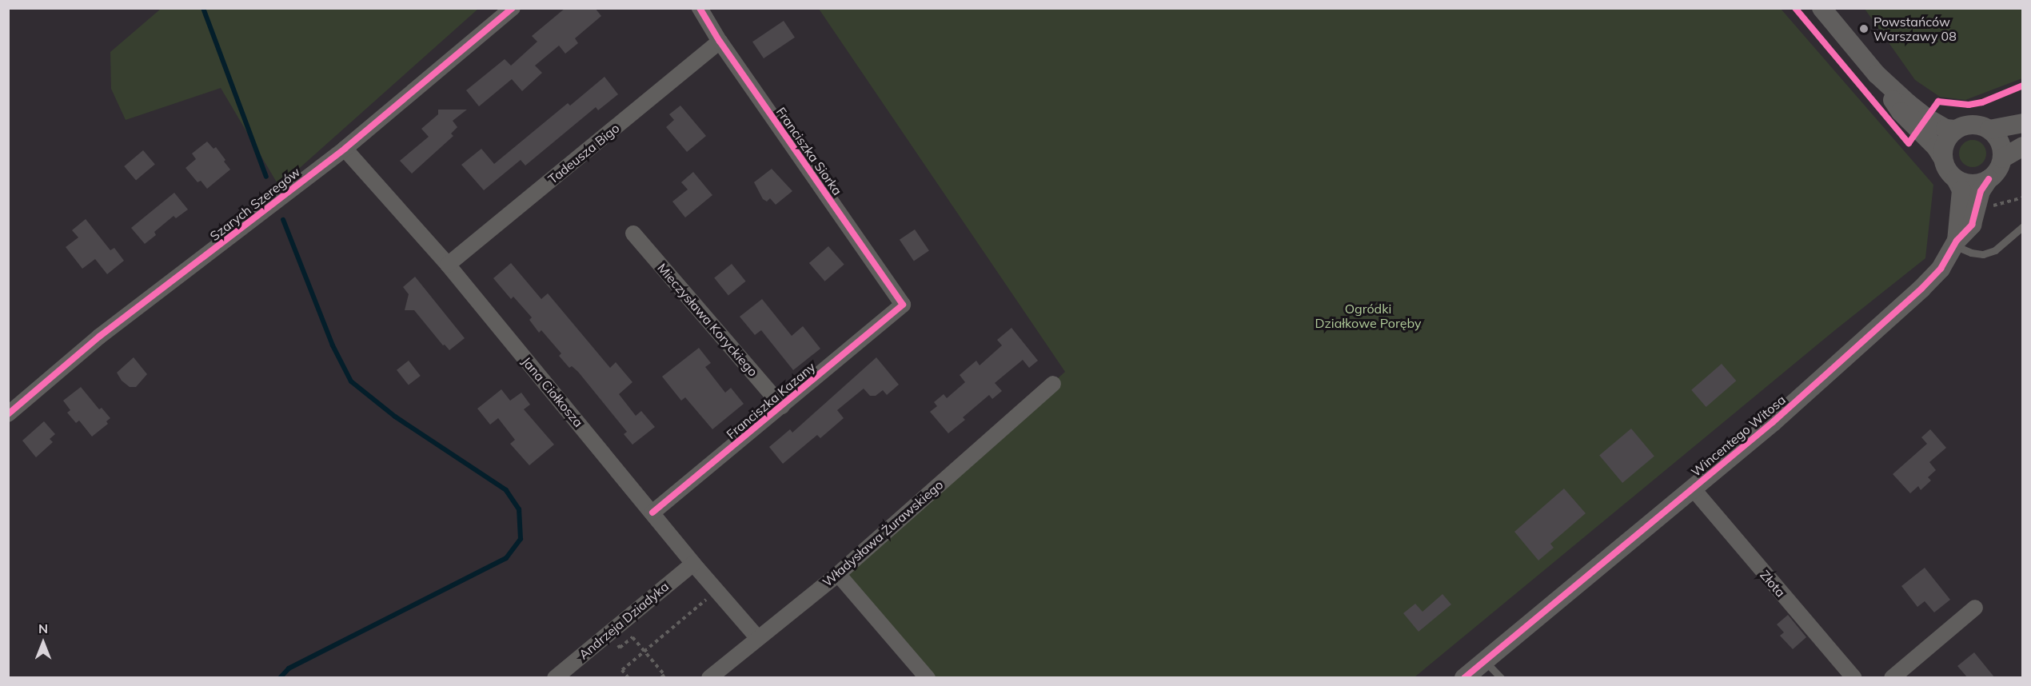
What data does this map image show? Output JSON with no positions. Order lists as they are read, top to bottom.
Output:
{
  "streets": {
    "street": [
      "Franciszka Siorka",
      "Tadeusza Bigo",
      "Szarych Szeregów",
      "Mieczysława Koryckiego",
      "Jana Ciołkosza",
      "Franciszka Kazany",
      "Wincentego Witosa",
      "Władysława Żurawskiego",
      "Złota",
      "Andrzeja Dziadyka"
    ]
  },
  "crossings": [
    ["Franciszka Siorka", "Tadeusza Bigo"],
    ["Franciszka Siorka", "Franciszka Kazany"],
    ["Tadeusza Bigo", "Jana Ciołkosza"],
    ["Szarych Szeregów", "Jana Ciołkosza"],
    ["Mieczysława Koryckiego", "Franciszka Kazany"],
    ["Jana Ciołkosza", "Franciszka Kazany"],
    ["Jana Ciołkosza", "Władysława Żurawskiego"],
    ["Jana Ciołkosza", "Andrzeja Dziadyka"],
    ["Wincentego Witosa", "Złota"]
  ],
  "parks": ["Ogródki Działkowe Poręby"],
  "places": ["Powstańców Warszawy 08"],
  "north": "top"
}
